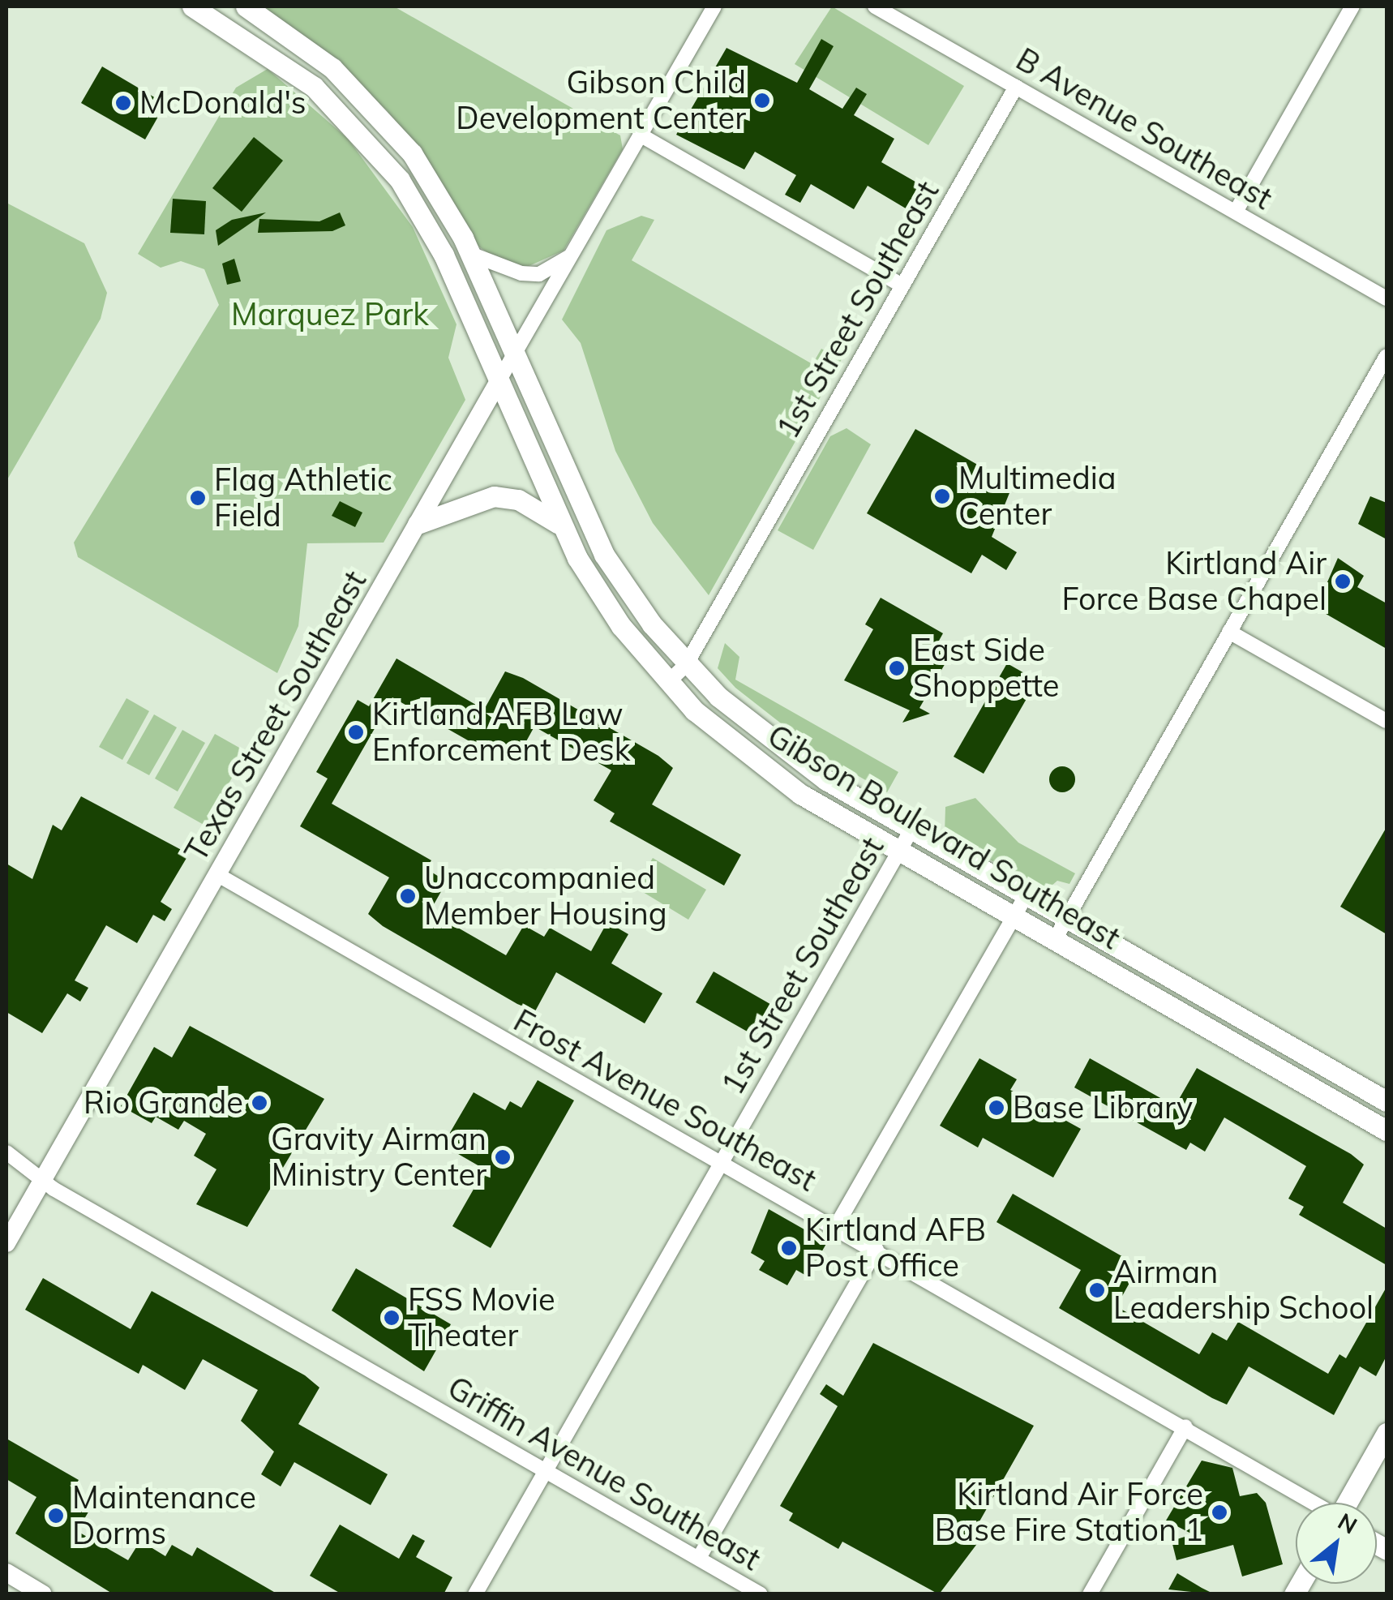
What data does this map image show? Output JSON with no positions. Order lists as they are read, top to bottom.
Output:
{
  "streets": {
    "main road": ["Gibson Boulevard Southeast"],
    "street": [
      "B Avenue Southeast",
      "1st Street Southeast",
      "Texas Street Southeast",
      "Frost Avenue Southeast",
      "Griffin Avenue Southeast"
    ]
  },
  "crossings": [
    ["B Avenue Southeast", "1st Street Southeast"],
    ["1st Street Southeast", "Gibson Boulevard Southeast"],
    ["1st Street Southeast", "Frost Avenue Southeast"],
    ["1st Street Southeast", "Griffin Avenue Southeast"],
    ["Texas Street Southeast", "Gibson Boulevard Southeast"],
    ["Texas Street Southeast", "Frost Avenue Southeast"],
    ["Texas Street Southeast", "Griffin Avenue Southeast"]
  ],
  "parks": ["Marquez Park"],
  "places": [
    "Gibson Child Development Center",
    "McDonald's",
    "Multimedia Center",
    "Flag Athletic Field",
    "Kirtland Air Force Base Chapel",
    "East Side Shoppette",
    "Kirtland AFB Law Enforcement Desk",
    "Unaccompanied Member Housing",
    "Rio Grande",
    "Base Library",
    "Gravity Airman Ministry Center",
    "Kirtland AFB Post Office",
    "Airman Leadership School",
    "FSS Movie Theater",
    "Kirtland Air Force Base Fire Station 1",
    "Maintenance Dorms"
  ],
  "north": "top right"
}
